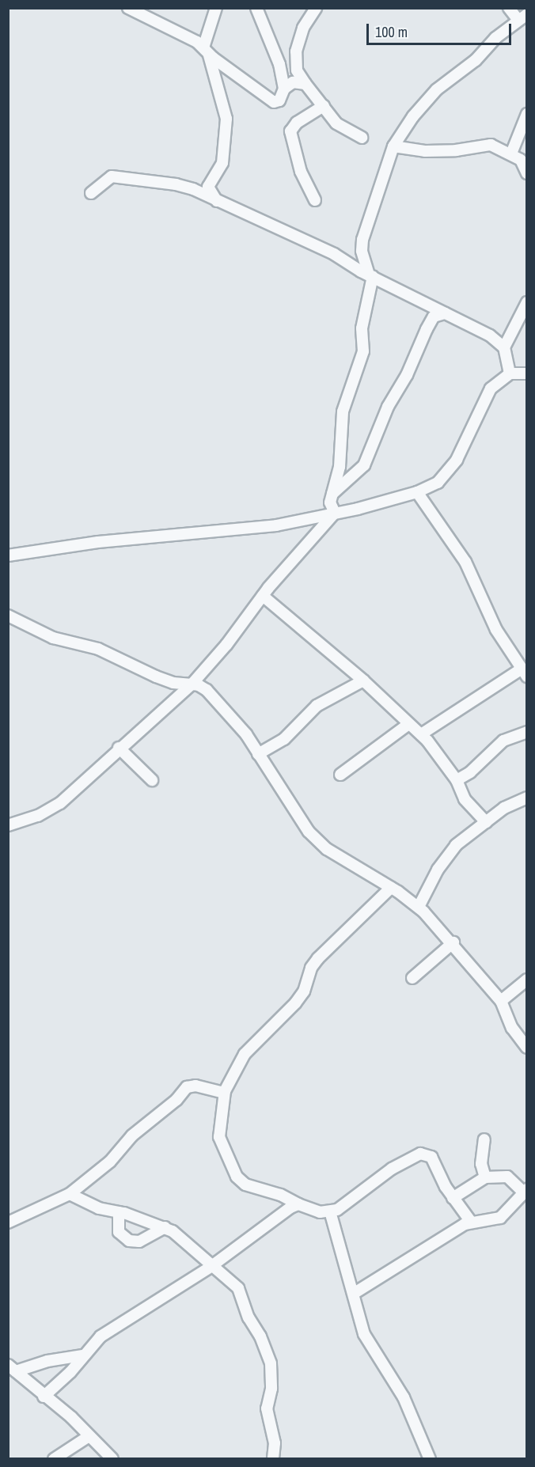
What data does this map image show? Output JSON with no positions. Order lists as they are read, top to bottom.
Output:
{
  "scale_bar": "100 m"
}
